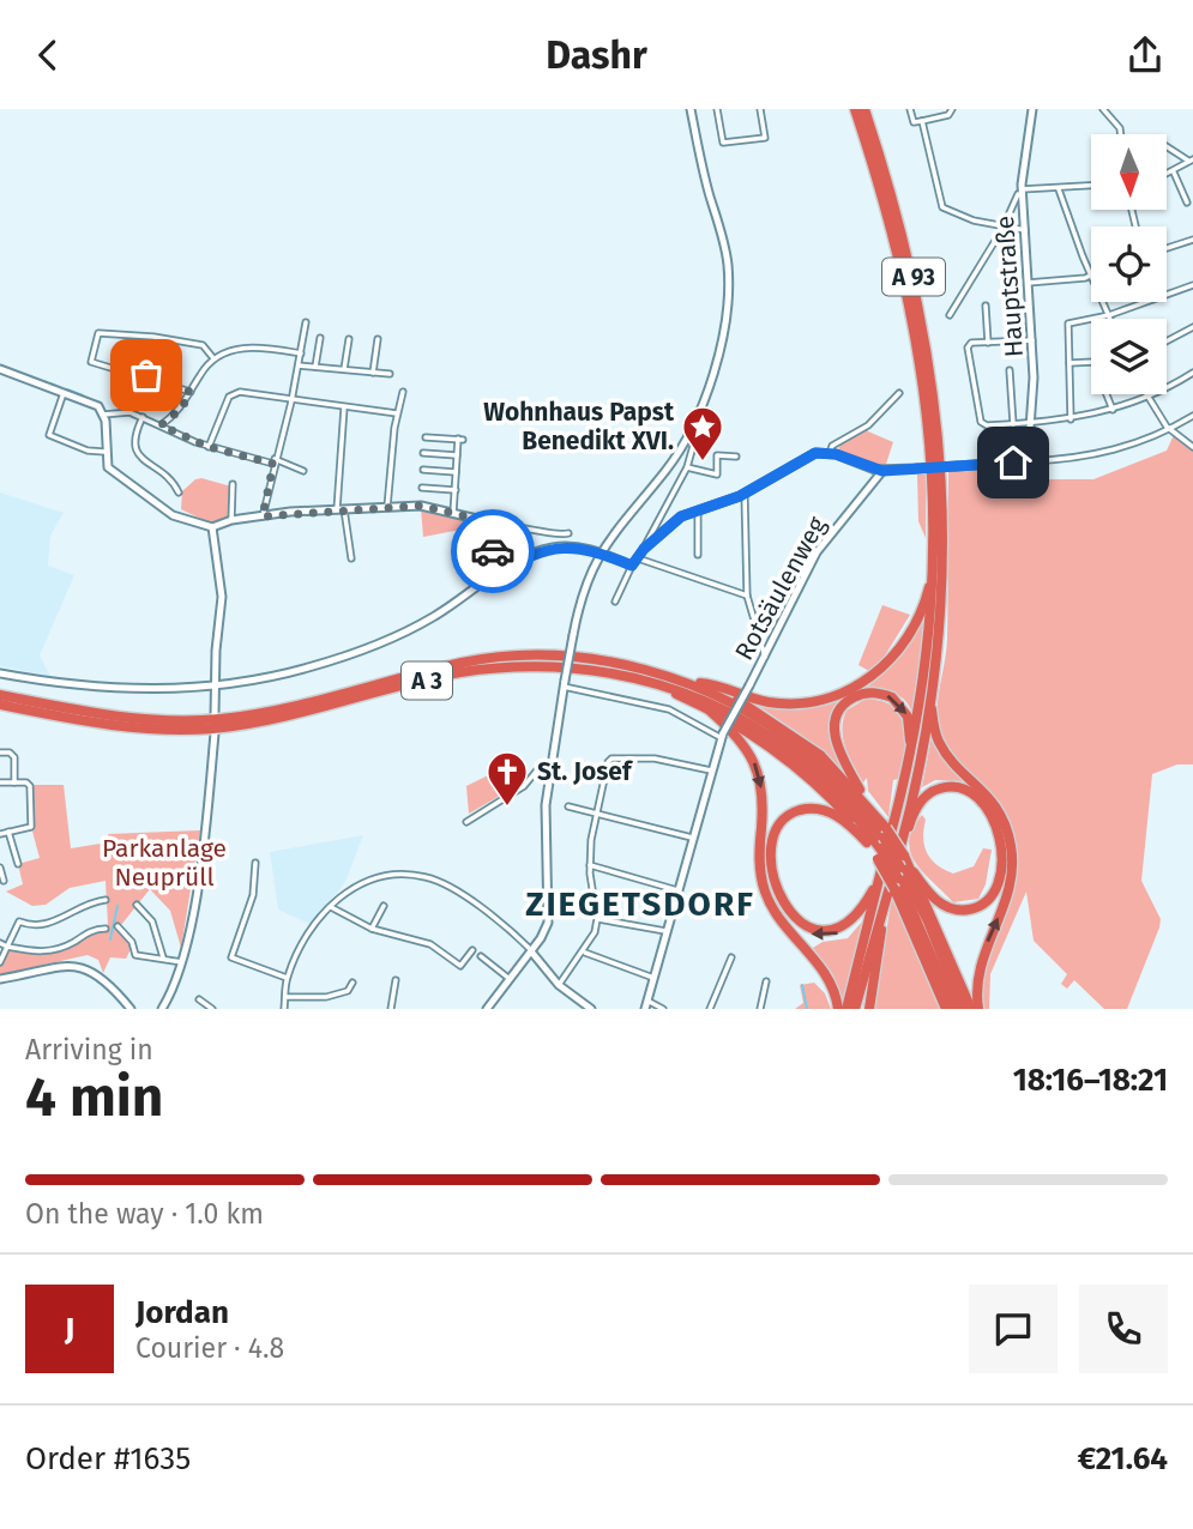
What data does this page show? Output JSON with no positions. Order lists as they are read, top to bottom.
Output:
{
  "streets": {
    "highway": ["A 93", "A 3"],
    "street": ["Hauptstraße", "Rotsäulenweg"]
  },
  "crossings": [
    ["A 93", "A 3"]
  ],
  "districts": ["ZIEGETSDORF"],
  "parks": ["Parkanlage Neuprüll"],
  "places": {
    "place": ["Wohnhaus Papst Benedikt XVI."],
    "church": ["St. Josef"]
  },
  "north": "bottom",
  "page": {
    "header": "Dashr",
    "heading": ["4 min", "Arriving in", "18:16–18:21"],
    "panel": [
      "Jordan",
      "Courier · 4.8",
      "Order #1635",
      "€21.64"
    ],
    "bar": "On the way · 1.0 km",
    "round": "J"
  }
}
